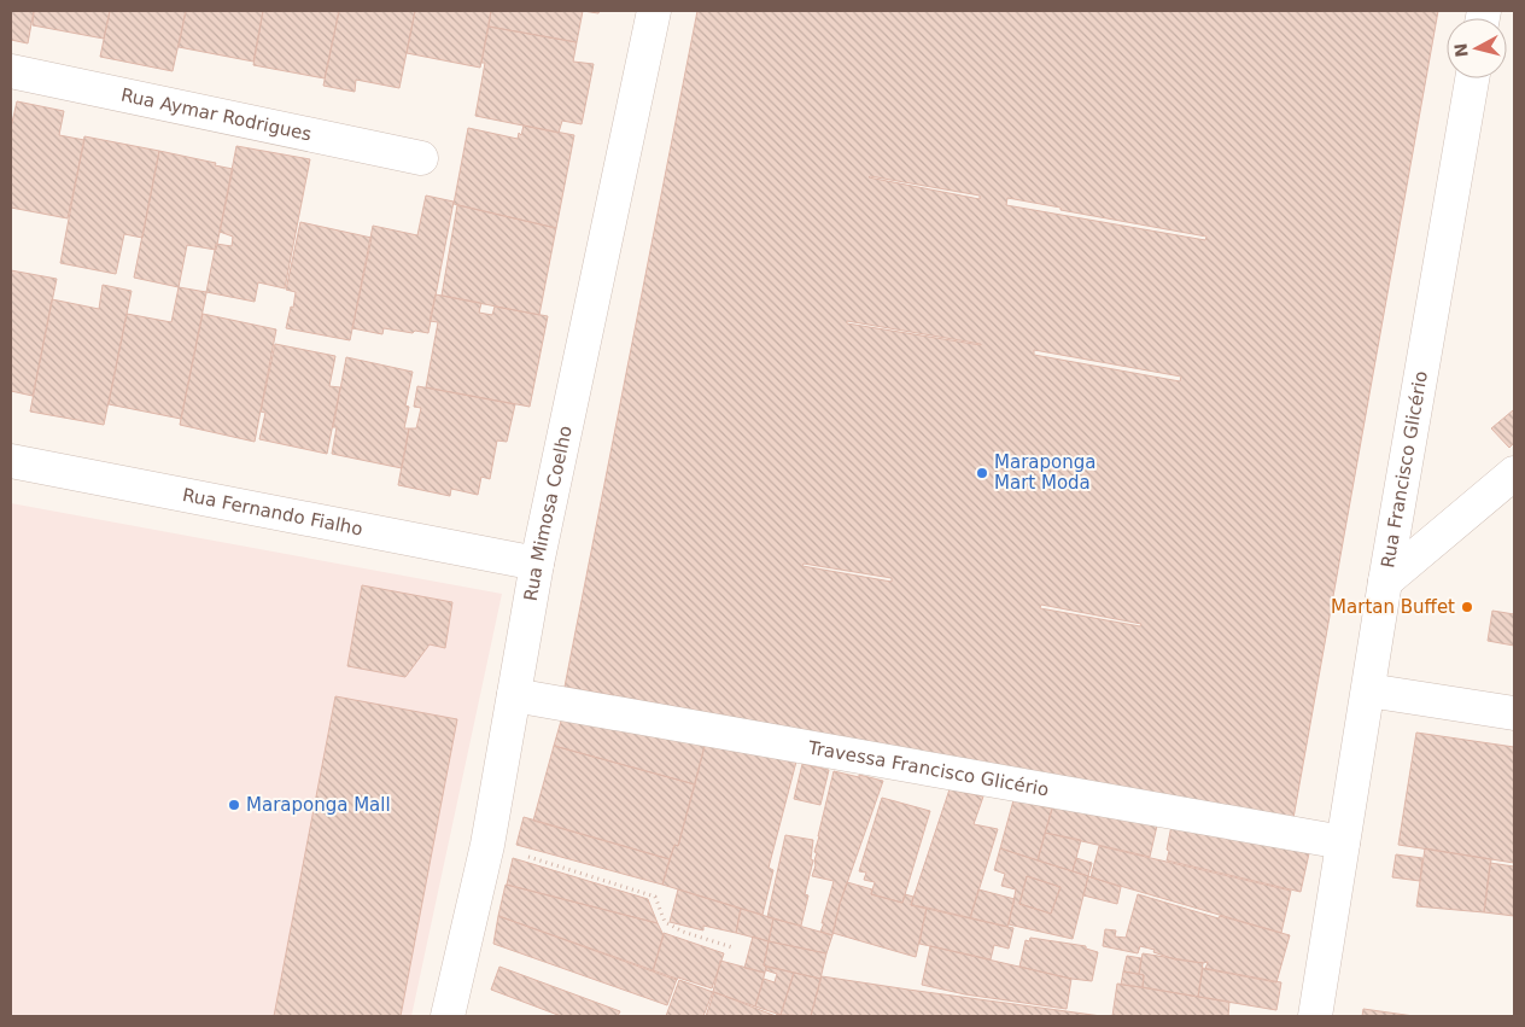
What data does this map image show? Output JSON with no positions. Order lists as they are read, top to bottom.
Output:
{
  "streets": {
    "street": [
      "Rua Aymar Rodrigues",
      "Rua Francisco Glicério",
      "Rua Fernando Fialho",
      "Rua Mimosa Coelho",
      "Travessa Francisco Glicério"
    ]
  },
  "crossings": [
    ["Rua Francisco Glicério", "Travessa Francisco Glicério"],
    ["Rua Fernando Fialho", "Rua Mimosa Coelho"],
    ["Rua Mimosa Coelho", "Travessa Francisco Glicério"]
  ],
  "places": ["Maraponga Mart Moda", "Martan Buffet", "Maraponga Mall"],
  "north": "left"
}
